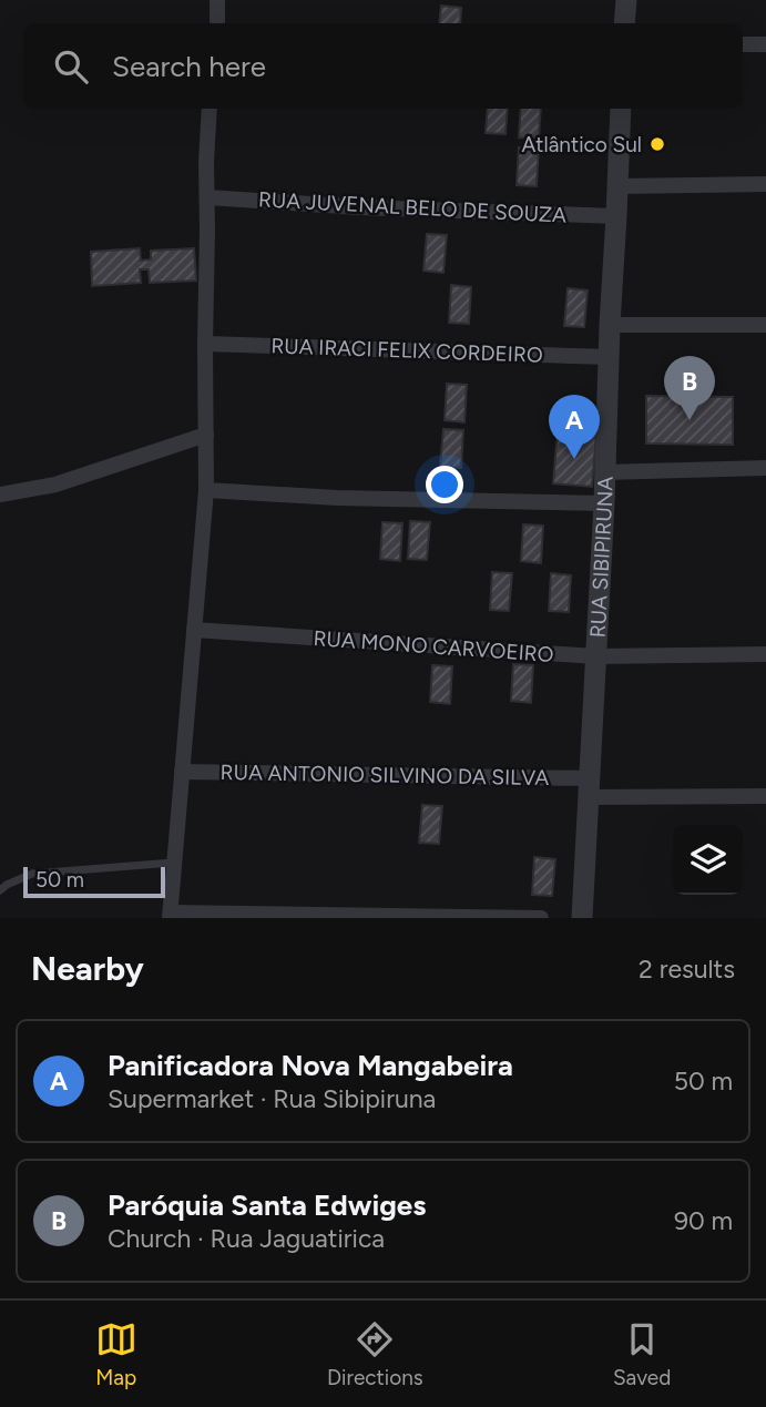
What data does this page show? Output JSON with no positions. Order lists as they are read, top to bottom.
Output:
{
  "streets": {
    "street": [
      "RUA JUVENAL BELO DE SOUZA",
      "RUA IRACI FELIX CORDEIRO",
      "RUA SIBIPIRUNA",
      "RUA MONO CARVOEIRO",
      "RUA ANTONIO SILVINO DA SILVA"
    ]
  },
  "crossings": [
    ["RUA JUVENAL BELO DE SOUZA", "RUA SIBIPIRUNA"],
    ["RUA IRACI FELIX CORDEIRO", "RUA SIBIPIRUNA"],
    ["RUA SIBIPIRUNA", "RUA MONO CARVOEIRO"],
    ["RUA SIBIPIRUNA", "RUA ANTONIO SILVINO DA SILVA"]
  ],
  "places": ["Atlântico Sul"],
  "scale_bar": "50 m",
  "page": {
    "search": "Search here",
    "pins": ["B", "A"],
    "scale": "50 m",
    "heading": ["Nearby", "2 results"],
    "list": [
      {
        "mark": "A",
        "name": "Panificadora Nova Mangabeira",
        "note": "Supermarket · Rua Sibipiruna",
        "value": "50 m"
      },
      {
        "mark": "B",
        "name": "Paróquia Santa Edwiges",
        "note": "Church · Rua Jaguatirica",
        "value": "90 m"
      }
    ],
    "nav": ["Map", "Directions", "Saved"]
  }
}
